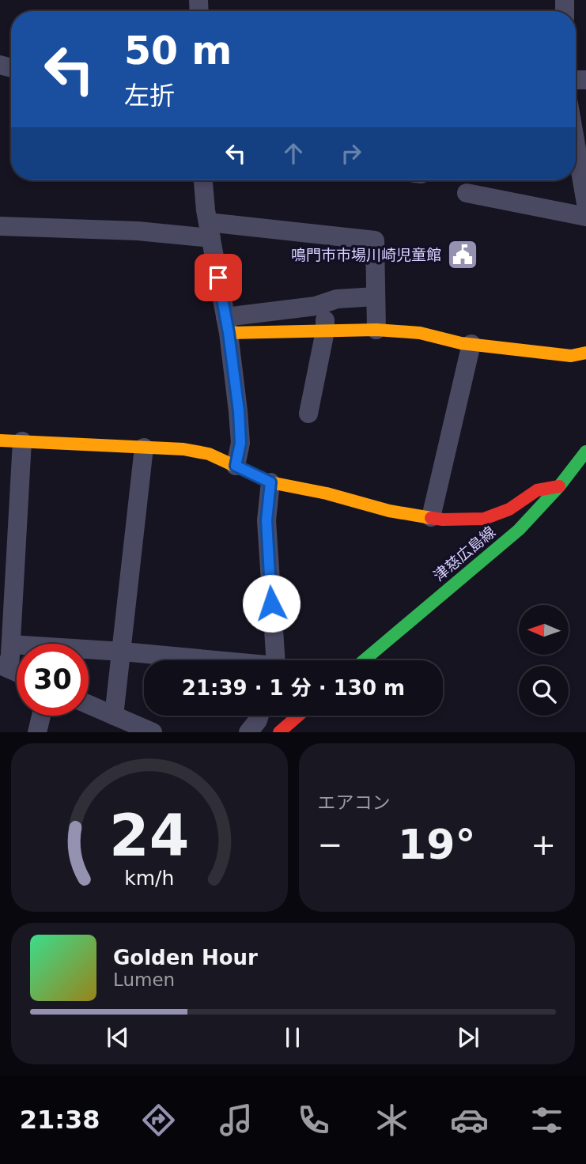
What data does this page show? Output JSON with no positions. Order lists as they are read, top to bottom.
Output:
{
  "streets": {
    "street": ["津慈広島線"]
  },
  "places": {
    "public building": ["鳴門市市場川崎児童館"]
  },
  "north": "left",
  "page": {
    "turn": ["50 m", "左折"],
    "limit": "30",
    "trip": "21:39 · 1 分 · 130 m",
    "tile": "エアコン",
    "heat": ["−", "19°", "+"],
    "song": ["Golden Hour", "Lumen"],
    "tabs": "21:38",
    "gauge": ["24", "km/h"]
  }
}
